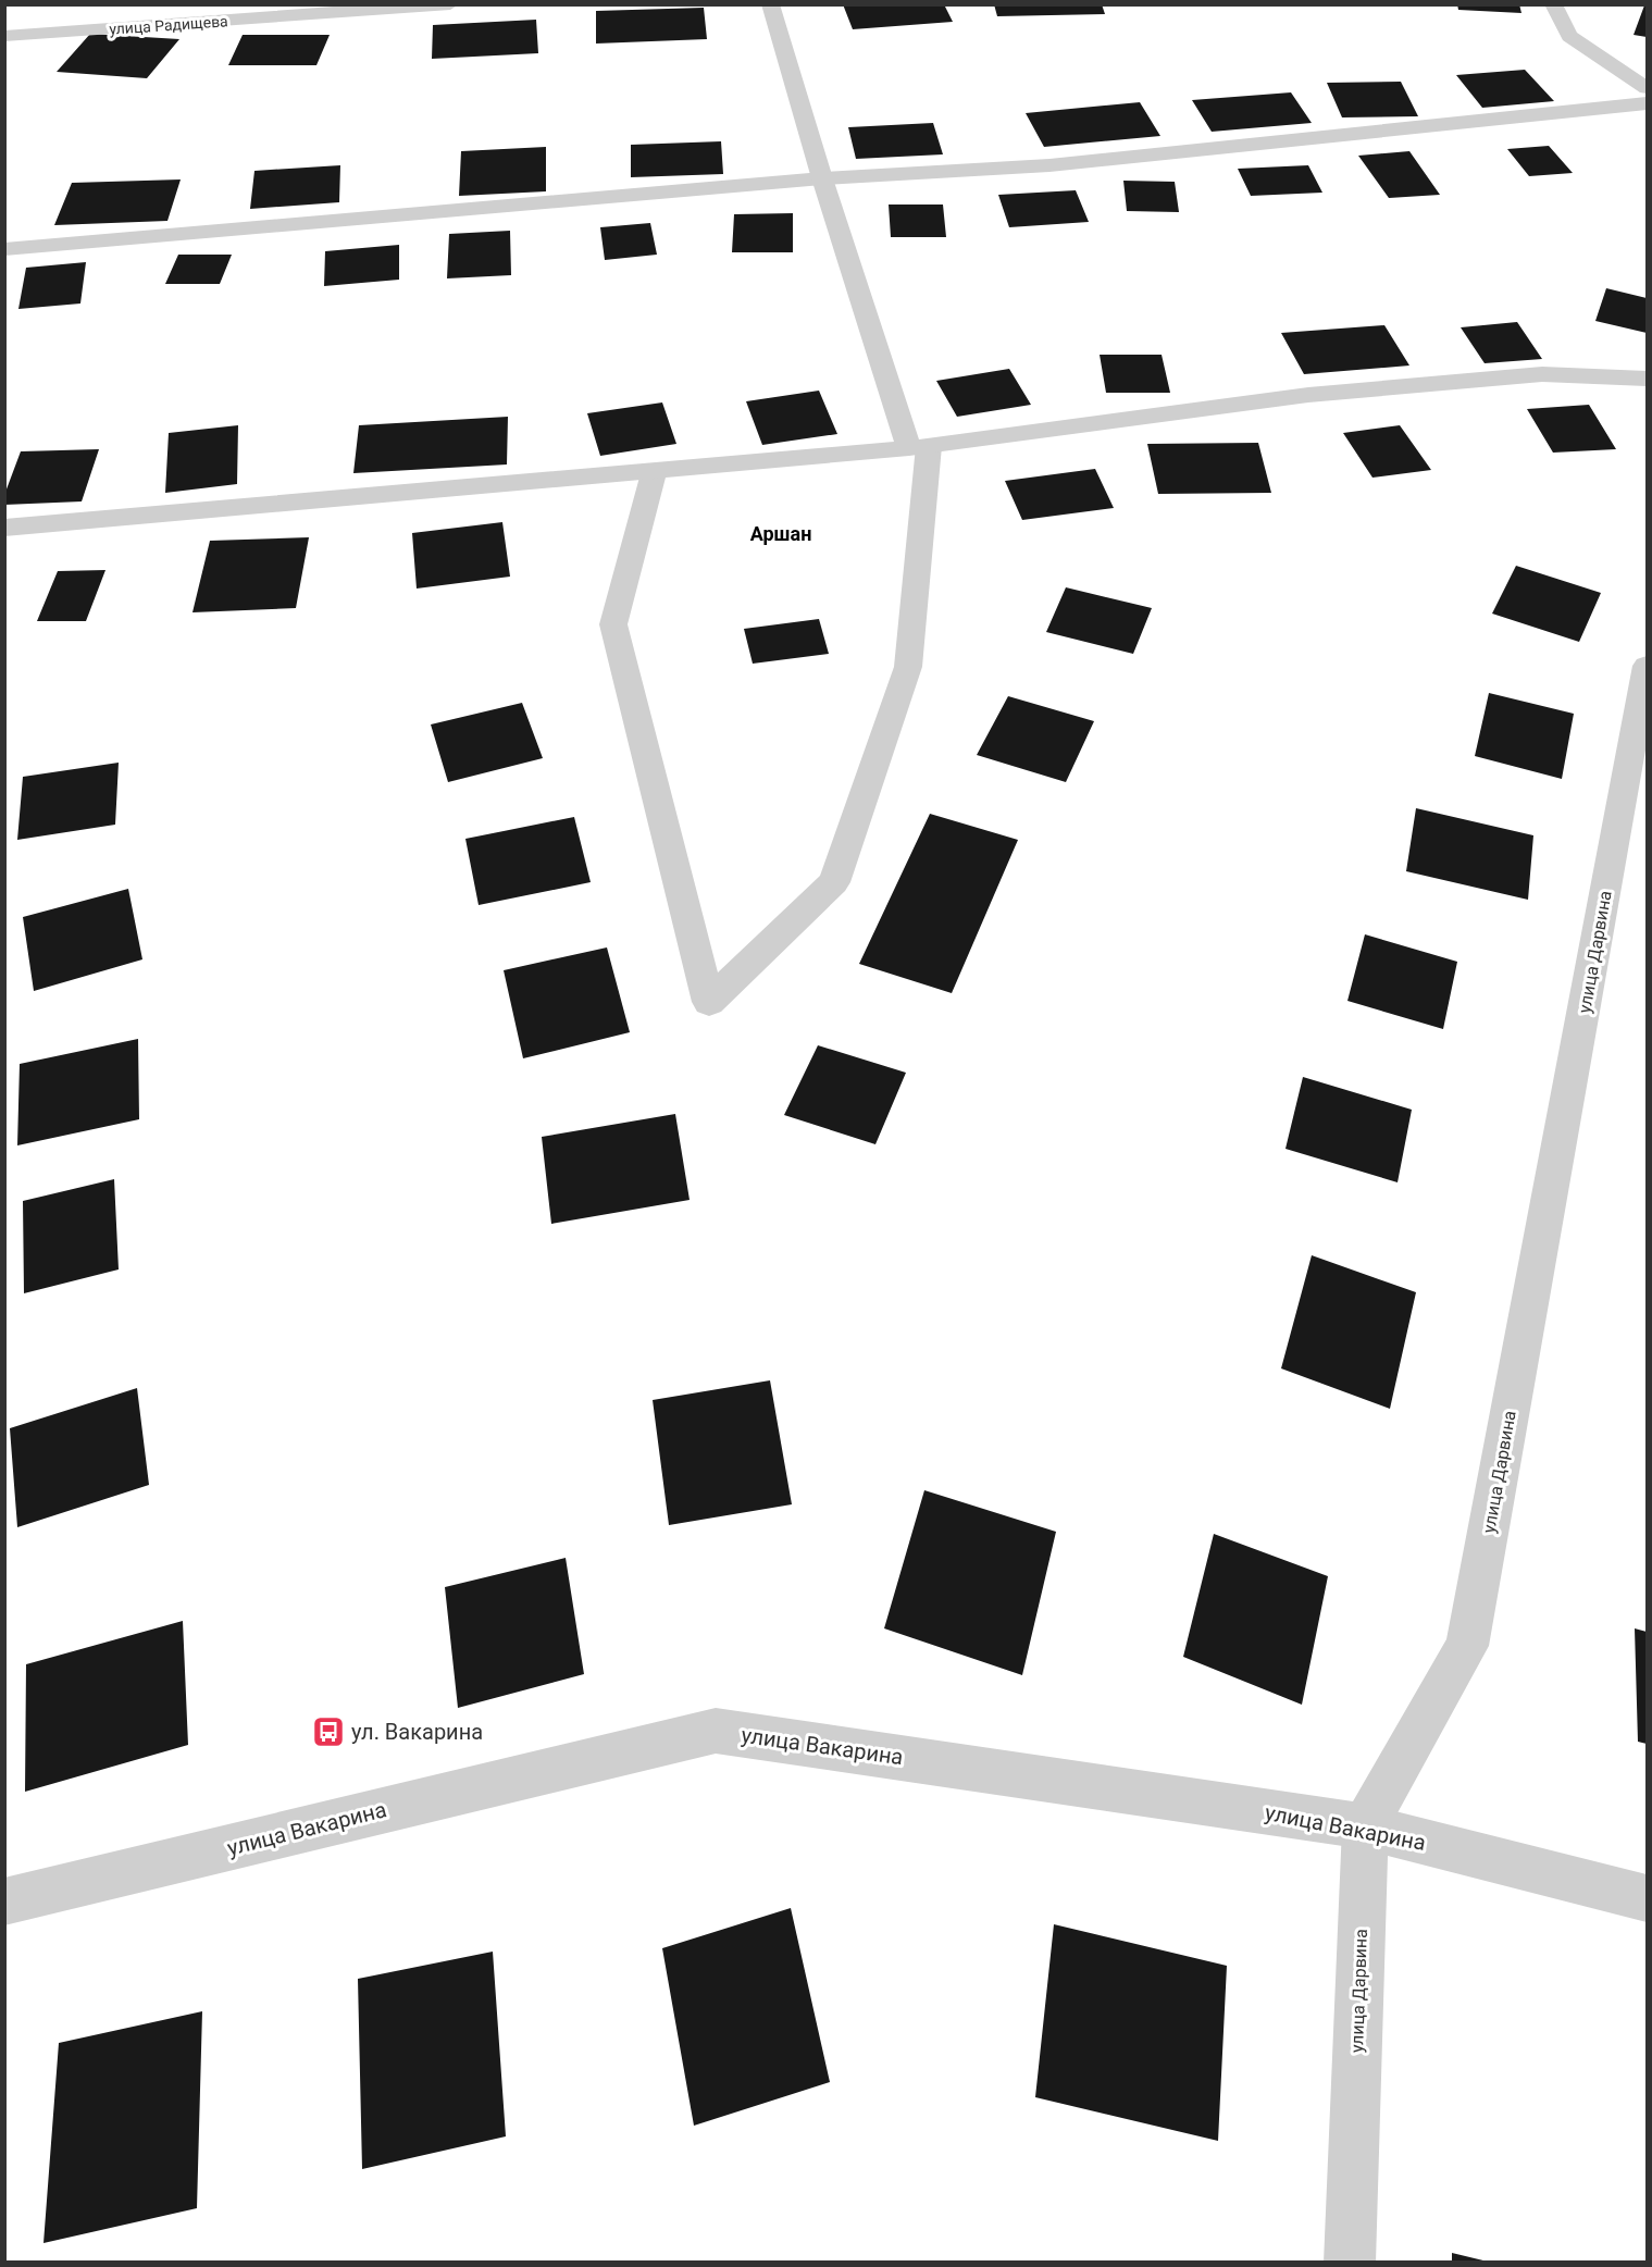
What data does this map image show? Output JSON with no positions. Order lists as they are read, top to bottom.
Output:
{
  "streets": {
    "street": ["улица Радищева", "улица Дарвина", "улица Вакарина"]
  },
  "crossings": [
    ["улица Дарвина", "улица Вакарина"]
  ],
  "districts": ["Аршан"],
  "places": {
    "bus stop": ["ул. Вакарина"]
  }
}
